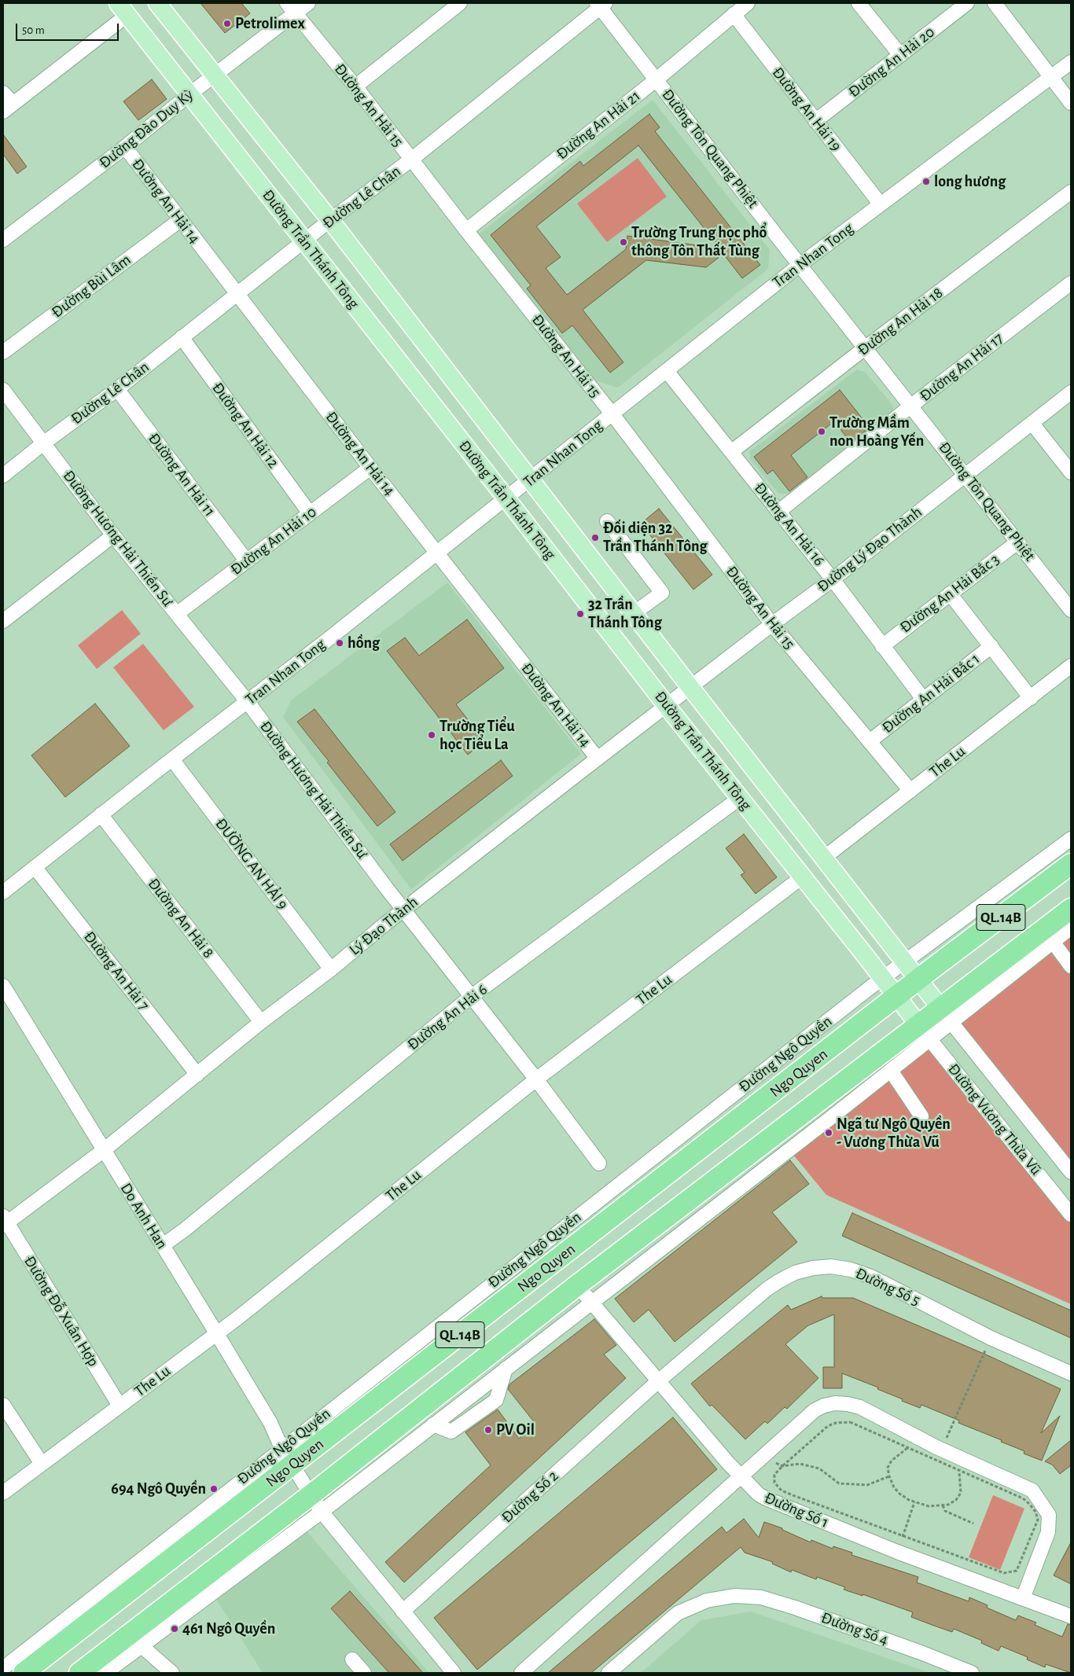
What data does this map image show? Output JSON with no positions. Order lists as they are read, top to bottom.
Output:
{
  "streets": {
    "highway": ["QL.14B", "Ngo Quyen"],
    "main road": ["Đường Trần Thánh Tông"],
    "street": [
      "Đường An Hải 20",
      "Đường An Hải 15",
      "Đường An Hải 19",
      "Đường An Hải 21",
      "Đường Đào Duy Kỳ",
      "Đường Tôn Quang Phiệt",
      "Đường Lê Chân",
      "Đường An Hải 14",
      "Tran Nhan Tong",
      "Đường Bùi Lâm",
      "Đường An Hải 18",
      "Đường An Hải 17",
      "Đường An Hải 12",
      "Đường An Hải 11",
      "Đường An Hải 16",
      "Đường Hương Hải Thiền Sư",
      "Đường An Hải 10",
      "Đường Lý Đạo Thành",
      "Đường An Hải Bắc 3",
      "Đường An Hải Bắc 1",
      "The Lu",
      "ĐƯỜNG AN HẢl 9",
      "Đường An Hải 8",
      "Lý Đạo Thành",
      "Đường An Hải 7",
      "Đường An Hải 6",
      "Đường Ngô Quyền",
      "Đường Vương Thừa Vũ",
      "Do Anh Han",
      "Đường Số 5",
      "Đường Đỗ Xuân Hợp",
      "Đường Số 2",
      "Đường Số 1",
      "Đường Số 4"
    ]
  },
  "crossings": [
    ["Đường An Hải 20", "Đường An Hải 19"],
    ["Đường An Hải 15", "Đường An Hải 21"],
    ["Đường An Hải 15", "Đường Đào Duy Kỳ"],
    ["Đường An Hải 15", "Đường Lê Chân"],
    ["Đường An Hải 15", "Tran Nhan Tong"],
    ["Đường An Hải 15", "Đường Lý Đạo Thành"],
    ["Đường An Hải 15", "Đường An Hải Bắc 1"],
    ["Đường An Hải 15", "The Lu"],
    ["Đường An Hải 19", "Đường An Hải 21"],
    ["Đường An Hải 19", "Tran Nhan Tong"],
    ["Đường An Hải 21", "Đường Tôn Quang Phiệt"],
    ["Đường Đào Duy Kỳ", "Đường An Hải 14"],
    ["Đường Đào Duy Kỳ", "Đường Trần Thánh Tông"],
    ["Đường Tôn Quang Phiệt", "Đường Lê Chân"],
    ["Đường Tôn Quang Phiệt", "Tran Nhan Tong"],
    ["Đường Tôn Quang Phiệt", "Đường An Hải 18"],
    ["Đường Tôn Quang Phiệt", "Đường An Hải 17"],
    ["Đường Tôn Quang Phiệt", "Đường Lý Đạo Thành"],
    ["Đường Tôn Quang Phiệt", "Đường An Hải Bắc 3"],
    ["Đường Lê Chân", "Đường An Hải 14"],
    ["Đường Lê Chân", "Đường Trần Thánh Tông"],
    ["Đường Lê Chân", "Đường An Hải 12"],
    ["Đường Lê Chân", "Đường An Hải 11"],
    ["Đường Lê Chân", "Đường Hương Hải Thiền Sư"],
    ["Đường An Hải 14", "Tran Nhan Tong"],
    ["Đường An Hải 14", "Đường Bùi Lâm"],
    ["Đường An Hải 14", "Đường An Hải 10"],
    ["Đường An Hải 14", "Lý Đạo Thành"],
    ["Đường Trần Thánh Tông", "Tran Nhan Tong"],
    ["Đường Trần Thánh Tông", "Đường Lý Đạo Thành"],
    ["Đường Trần Thánh Tông", "The Lu"],
    ["Đường Trần Thánh Tông", "Lý Đạo Thành"],
    ["Đường Trần Thánh Tông", "Đường An Hải 6"],
    ["Đường Trần Thánh Tông", "Đường Ngô Quyền"],
    ["Đường Trần Thánh Tông", "Ngo Quyen"],
    ["Đường Trần Thánh Tông", "Đường Vương Thừa Vũ"],
    ["Tran Nhan Tong", "Đường An Hải 16"],
    ["Tran Nhan Tong", "Đường Hương Hải Thiền Sư"],
    ["Tran Nhan Tong", "ĐƯỜNG AN HẢl 9"],
    ["Tran Nhan Tong", "Đường An Hải 8"],
    ["Tran Nhan Tong", "Đường An Hải 7"],
    ["Đường An Hải 18", "Đường An Hải 16"],
    ["Đường An Hải 17", "Đường An Hải 16"],
    ["Đường An Hải 12", "Đường An Hải 10"],
    ["Đường An Hải 11", "Đường An Hải 10"],
    ["Đường An Hải 16", "Đường Lý Đạo Thành"],
    ["Đường An Hải 16", "Đường An Hải Bắc 3"],
    ["Đường An Hải 16", "Đường An Hải Bắc 1"],
    ["Đường Hương Hải Thiền Sư", "Đường An Hải 10"],
    ["Đường Hương Hải Thiền Sư", "The Lu"],
    ["Đường Hương Hải Thiền Sư", "Lý Đạo Thành"],
    ["Đường Hương Hải Thiền Sư", "Đường An Hải 6"],
    ["Đường Lý Đạo Thành", "Lý Đạo Thành"],
    ["The Lu", "Do Anh Han"],
    ["The Lu", "Đường Đỗ Xuân Hợp"],
    ["ĐƯỜNG AN HẢl 9", "Lý Đạo Thành"],
    ["Đường An Hải 8", "Lý Đạo Thành"],
    ["Lý Đạo Thành", "Đường An Hải 7"],
    ["Lý Đạo Thành", "Do Anh Han"],
    ["Lý Đạo Thành", "Đường Đỗ Xuân Hợp"],
    ["Đường An Hải 6", "Do Anh Han"],
    ["Đường Ngô Quyền", "Ngo Quyen"],
    ["Đường Ngô Quyền", "Do Anh Han"],
    ["Ngo Quyen", "Đường Vương Thừa Vũ"],
    ["Ngo Quyen", "Do Anh Han"],
    ["Ngo Quyen", "Đường Số 1"],
    ["Do Anh Han", "Đường Số 2"],
    ["Đường Số 5", "Đường Số 2"],
    ["Đường Số 5", "Đường Số 1"],
    ["Đường Số 2", "Đường Số 1"]
  ],
  "places": [
    "Petrolimex",
    "long hương",
    "Trường Trung học phổ thông Tôn Thất Tùng",
    "Trường Mầm non Hoàng Yến",
    "Đối diện 32 Trần Thánh Tông",
    "32 Trần Thánh Tông",
    "hồng",
    "Trường Tiểu học Tiểu La",
    "Ngã tư Ngô Quyền - Vương Thừa Vũ",
    "PV Oil",
    "694 Ngô Quyền",
    "461 Ngô Quyền"
  ],
  "scale_bar": "50 m"
}
